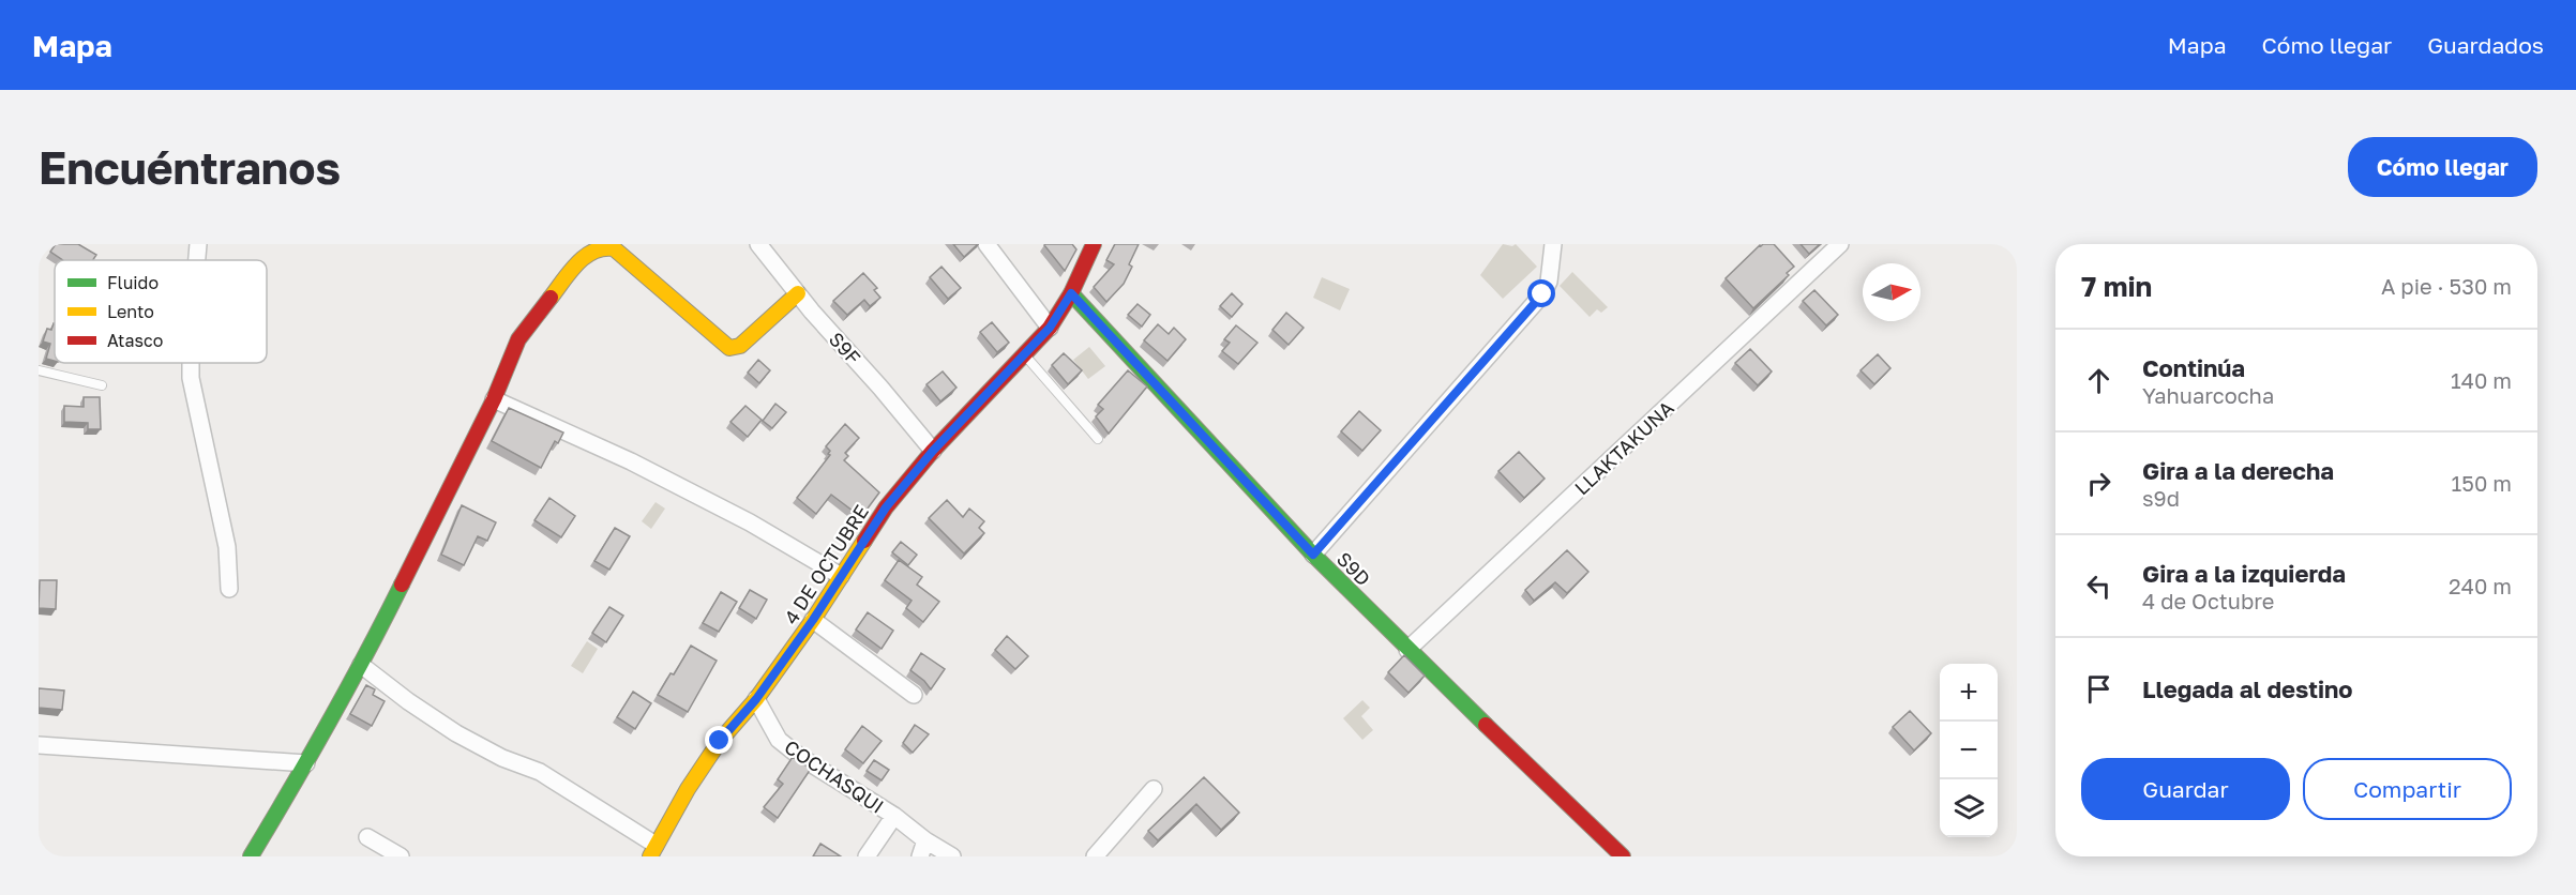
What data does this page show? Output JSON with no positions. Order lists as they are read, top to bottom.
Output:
{
  "streets": {
    "street": [
      "S9F",
      "LLAKTAKUNA",
      "4 DE OCTUBRE",
      "S9D",
      "COCHASQUI"
    ]
  },
  "crossings": [
    ["S9F", "4 DE OCTUBRE"],
    ["LLAKTAKUNA", "S9D"],
    ["4 DE OCTUBRE", "S9D"],
    ["4 DE OCTUBRE", "COCHASQUI"]
  ],
  "legend": ["Fluido", "Lento", "Atasco"],
  "north": "right",
  "page": {
    "header": "Mapa",
    "nav": ["Mapa", "Cómo llegar", "Guardados"],
    "buttons": [
      "Cómo llegar",
      ["Guardar", "Compartir"]
    ],
    "title": "Encuéntranos",
    "heading": ["7 min", "A pie · 530 m"],
    "list": [
      ["Continúa", "Yahuarcocha", "140 m"],
      ["Gira a la derecha", "s9d", "150 m"],
      ["Gira a la izquierda", "4 de Octubre", "240 m"],
      "Llegada al destino"
    ],
    "map_buttons": ["+", "−"]
  }
}
